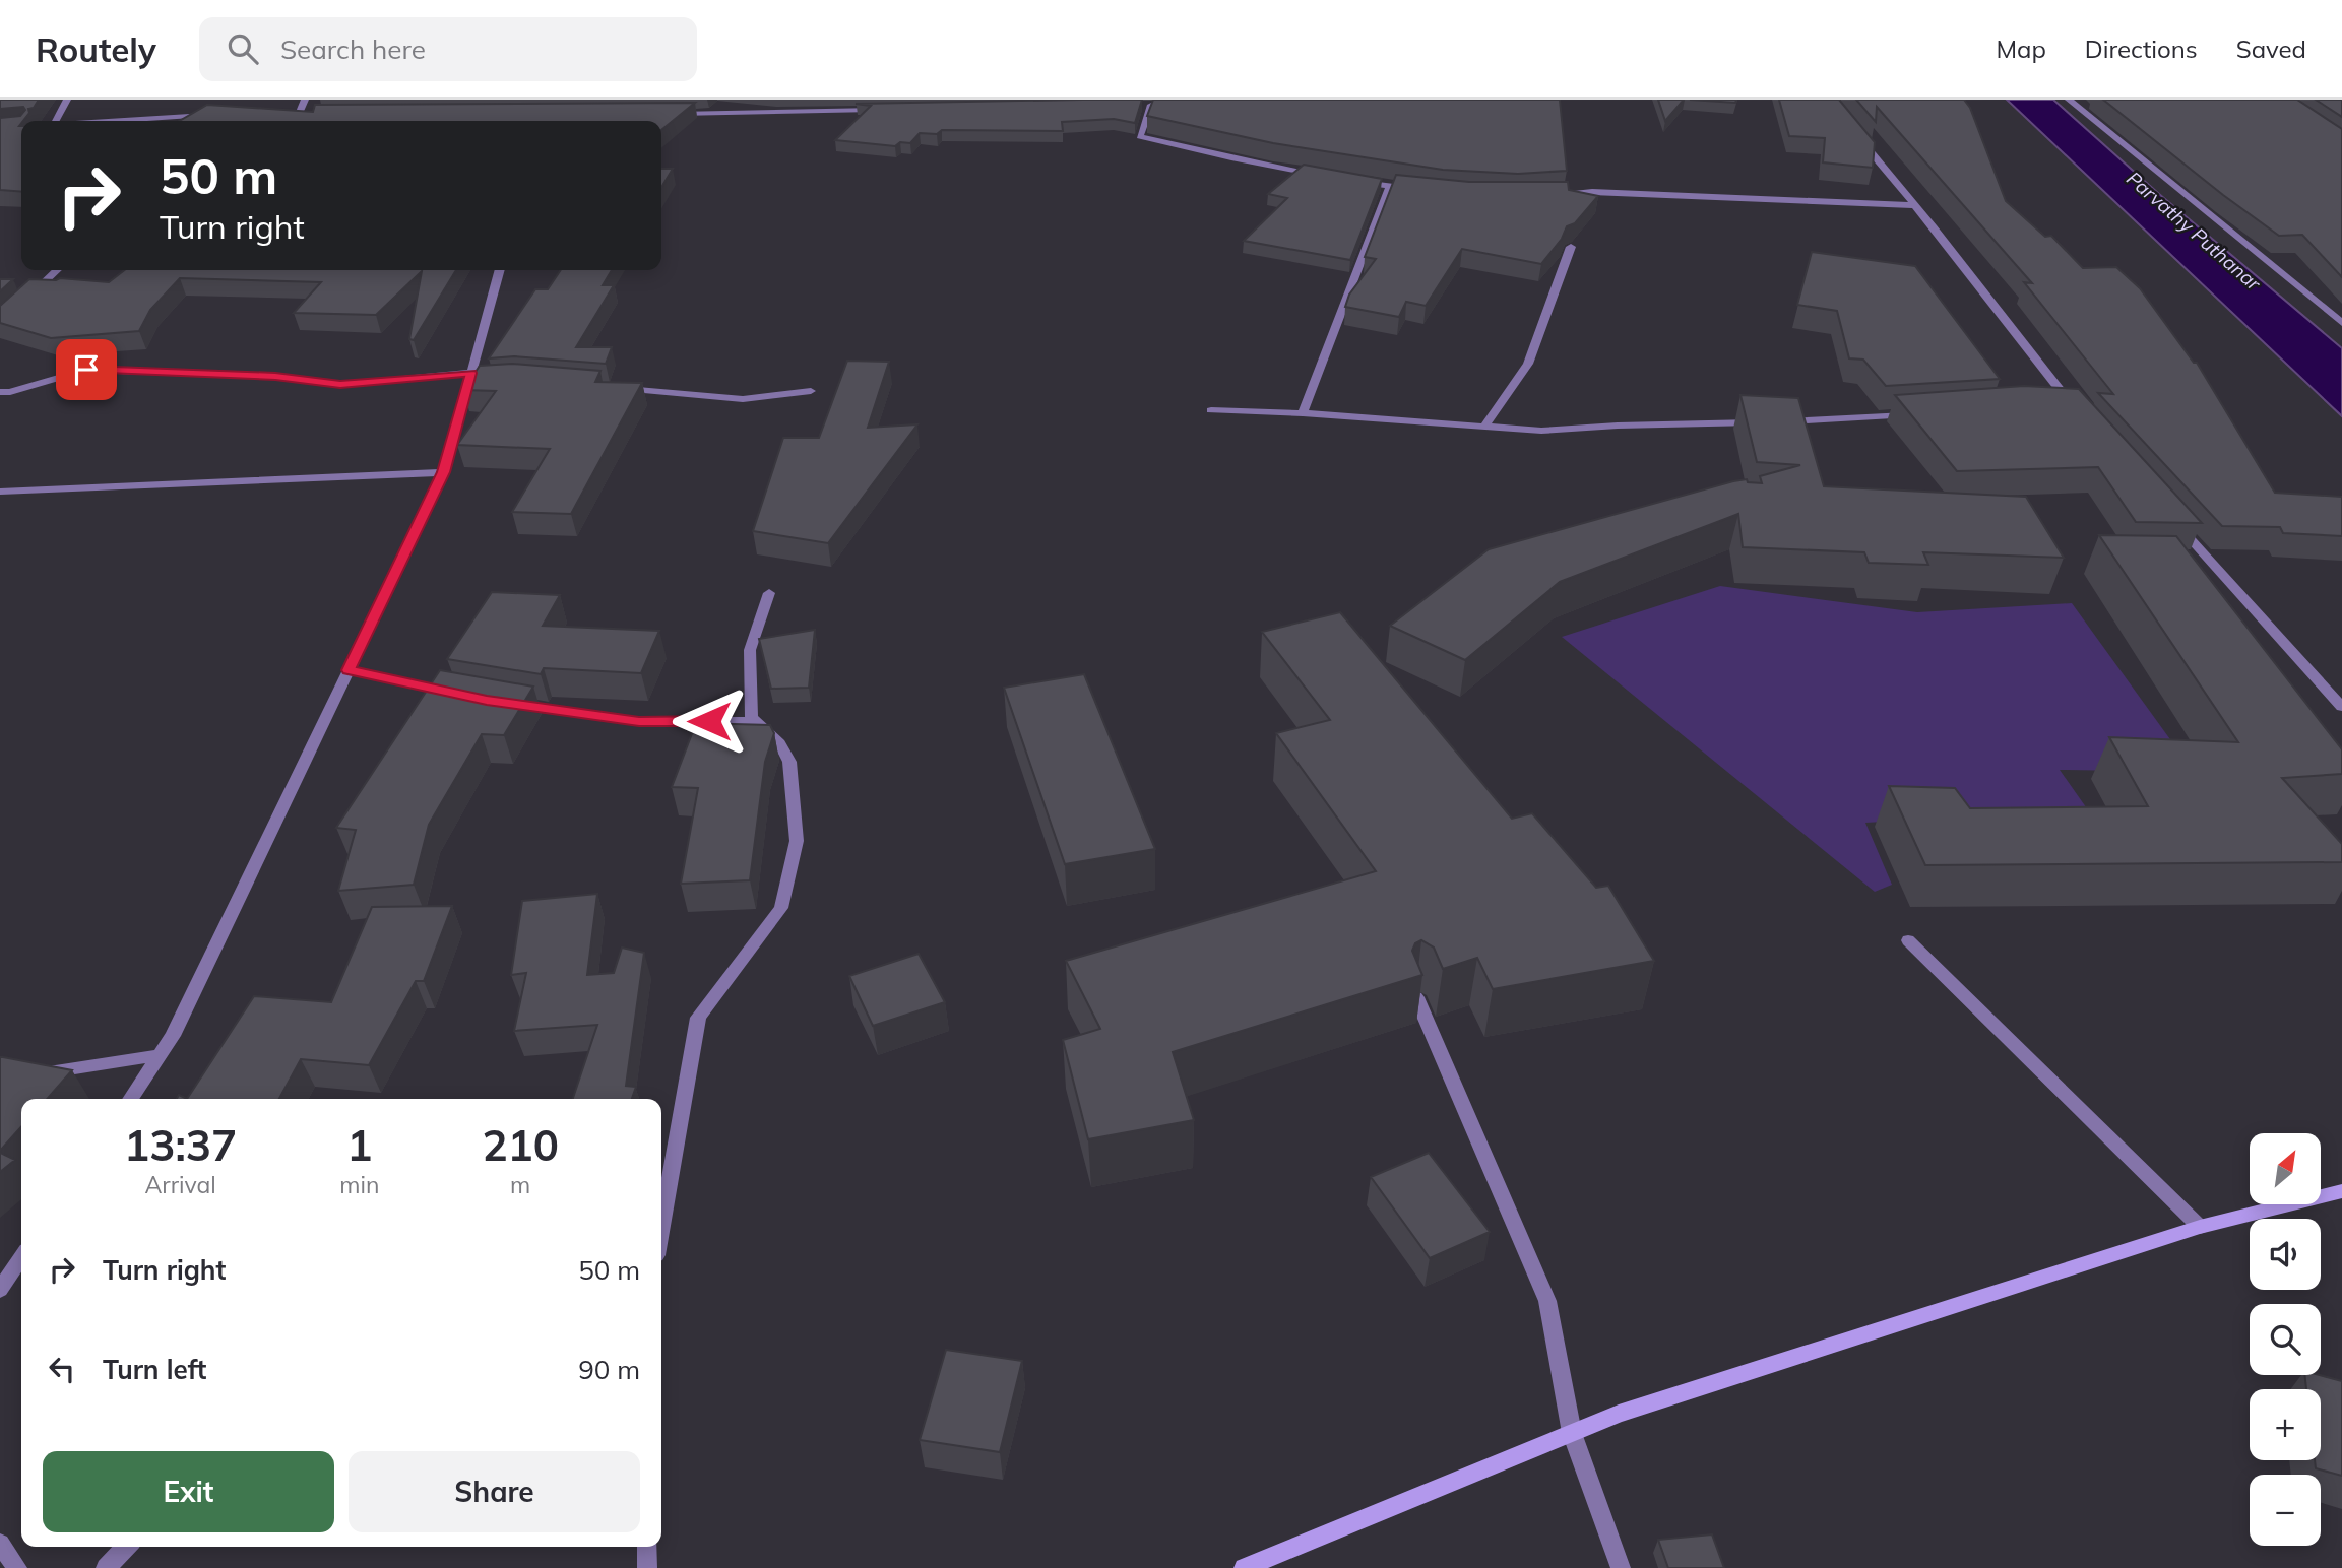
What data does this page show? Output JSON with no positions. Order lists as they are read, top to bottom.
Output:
{
  "water": ["Parvathy Puthanar"],
  "north": "top right",
  "page": {
    "header": "Routely",
    "search": "Search here",
    "nav": ["Map", "Directions", "Saved"],
    "turn": ["50 m", "Turn right"],
    "eta": [
      "13:37",
      "Arrival",
      "1",
      "min",
      "210",
      "m"
    ],
    "map_buttons": ["+", "−"],
    "list": [
      {
        "name": "Turn right",
        "value": "50 m"
      },
      {
        "name": "Turn left",
        "value": "90 m"
      }
    ],
    "buttons": ["Exit", "Share"]
  }
}
